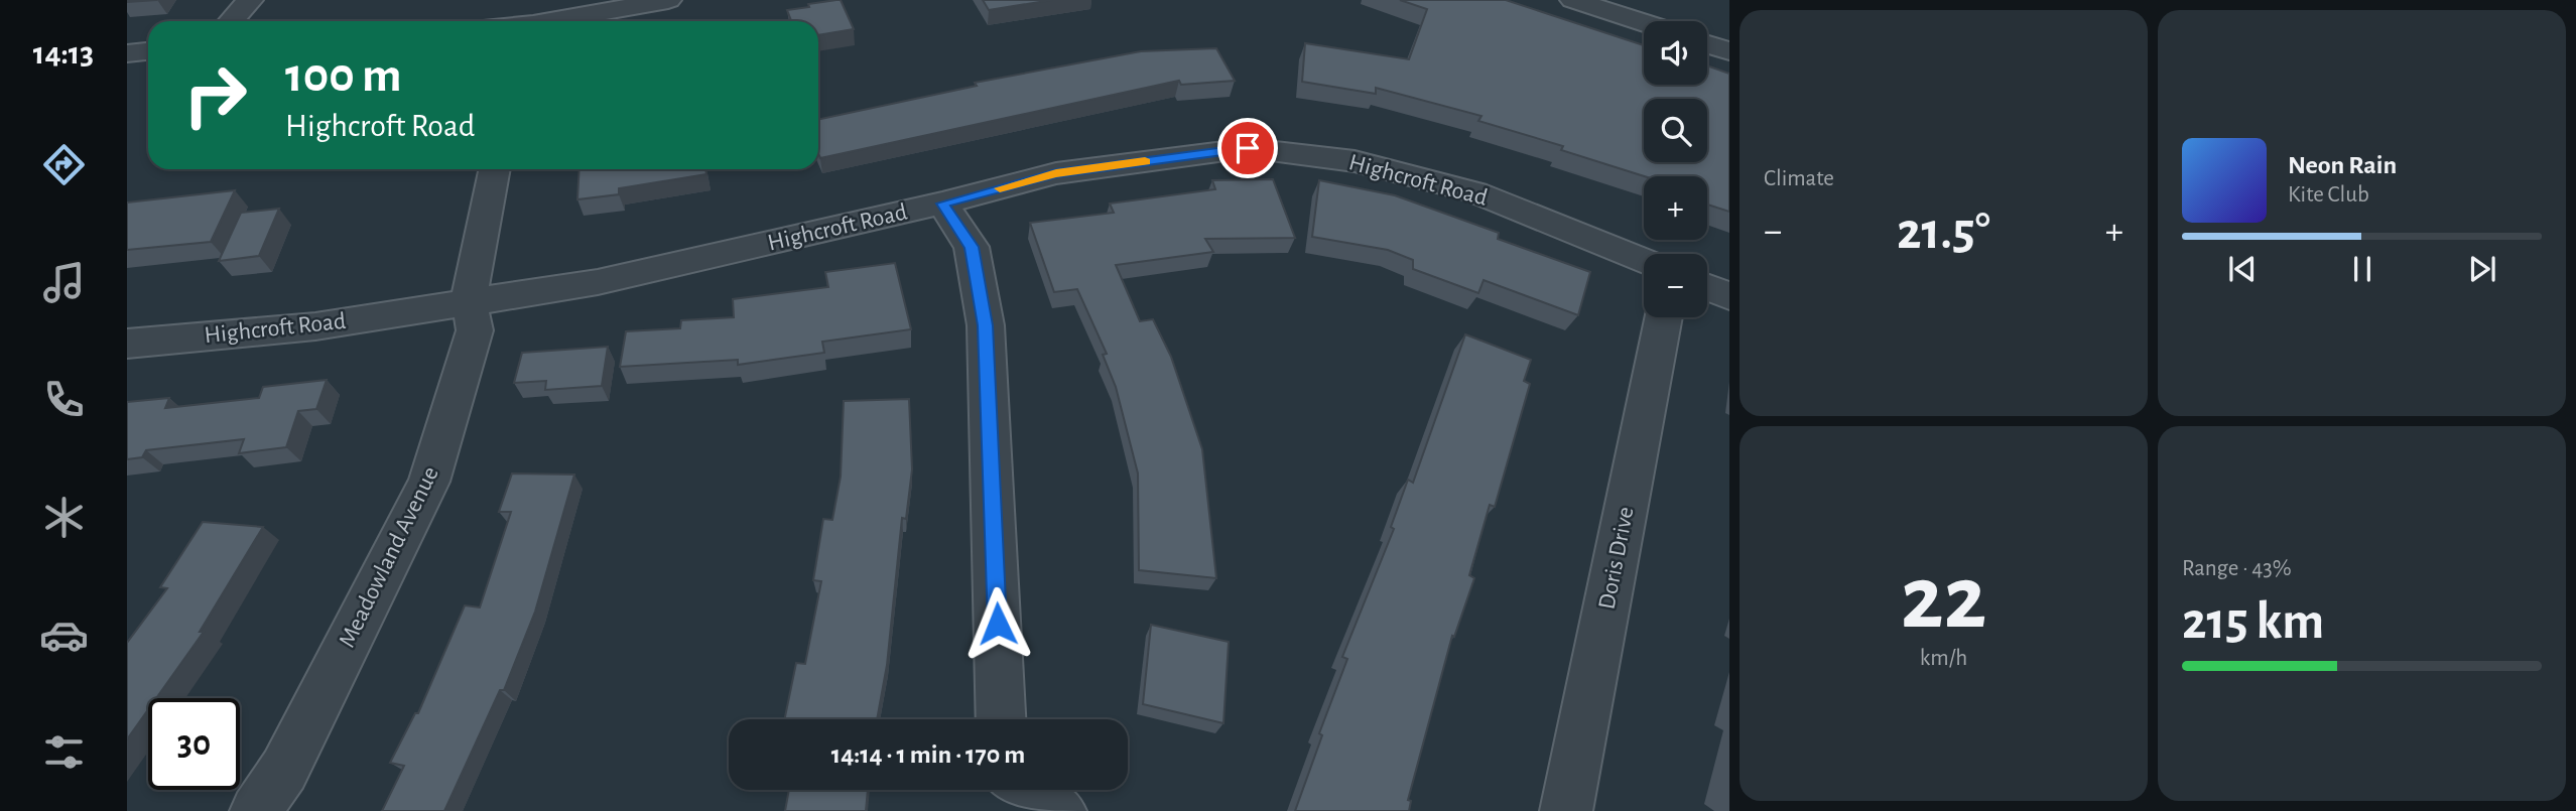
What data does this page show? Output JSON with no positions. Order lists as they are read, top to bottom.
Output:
{
  "streets": {
    "street": ["Highcroft Road", "Meadowland Avenue", "Doris Drive"]
  },
  "crossings": [
    ["Highcroft Road", "Meadowland Avenue"]
  ],
  "page": {
    "tabs": "14:13",
    "tile": [
      "Climate",
      ["22", "km/h"],
      ["Range · 43%", "215 km"]
    ],
    "map_buttons": ["+", "−"],
    "turn": ["100 m", "Highcroft Road"],
    "song": ["Neon Rain", "Kite Club"],
    "heat": ["−", "21.5°", "+"],
    "limit": "30",
    "trip": "14:14 · 1 min · 170 m"
  }
}
